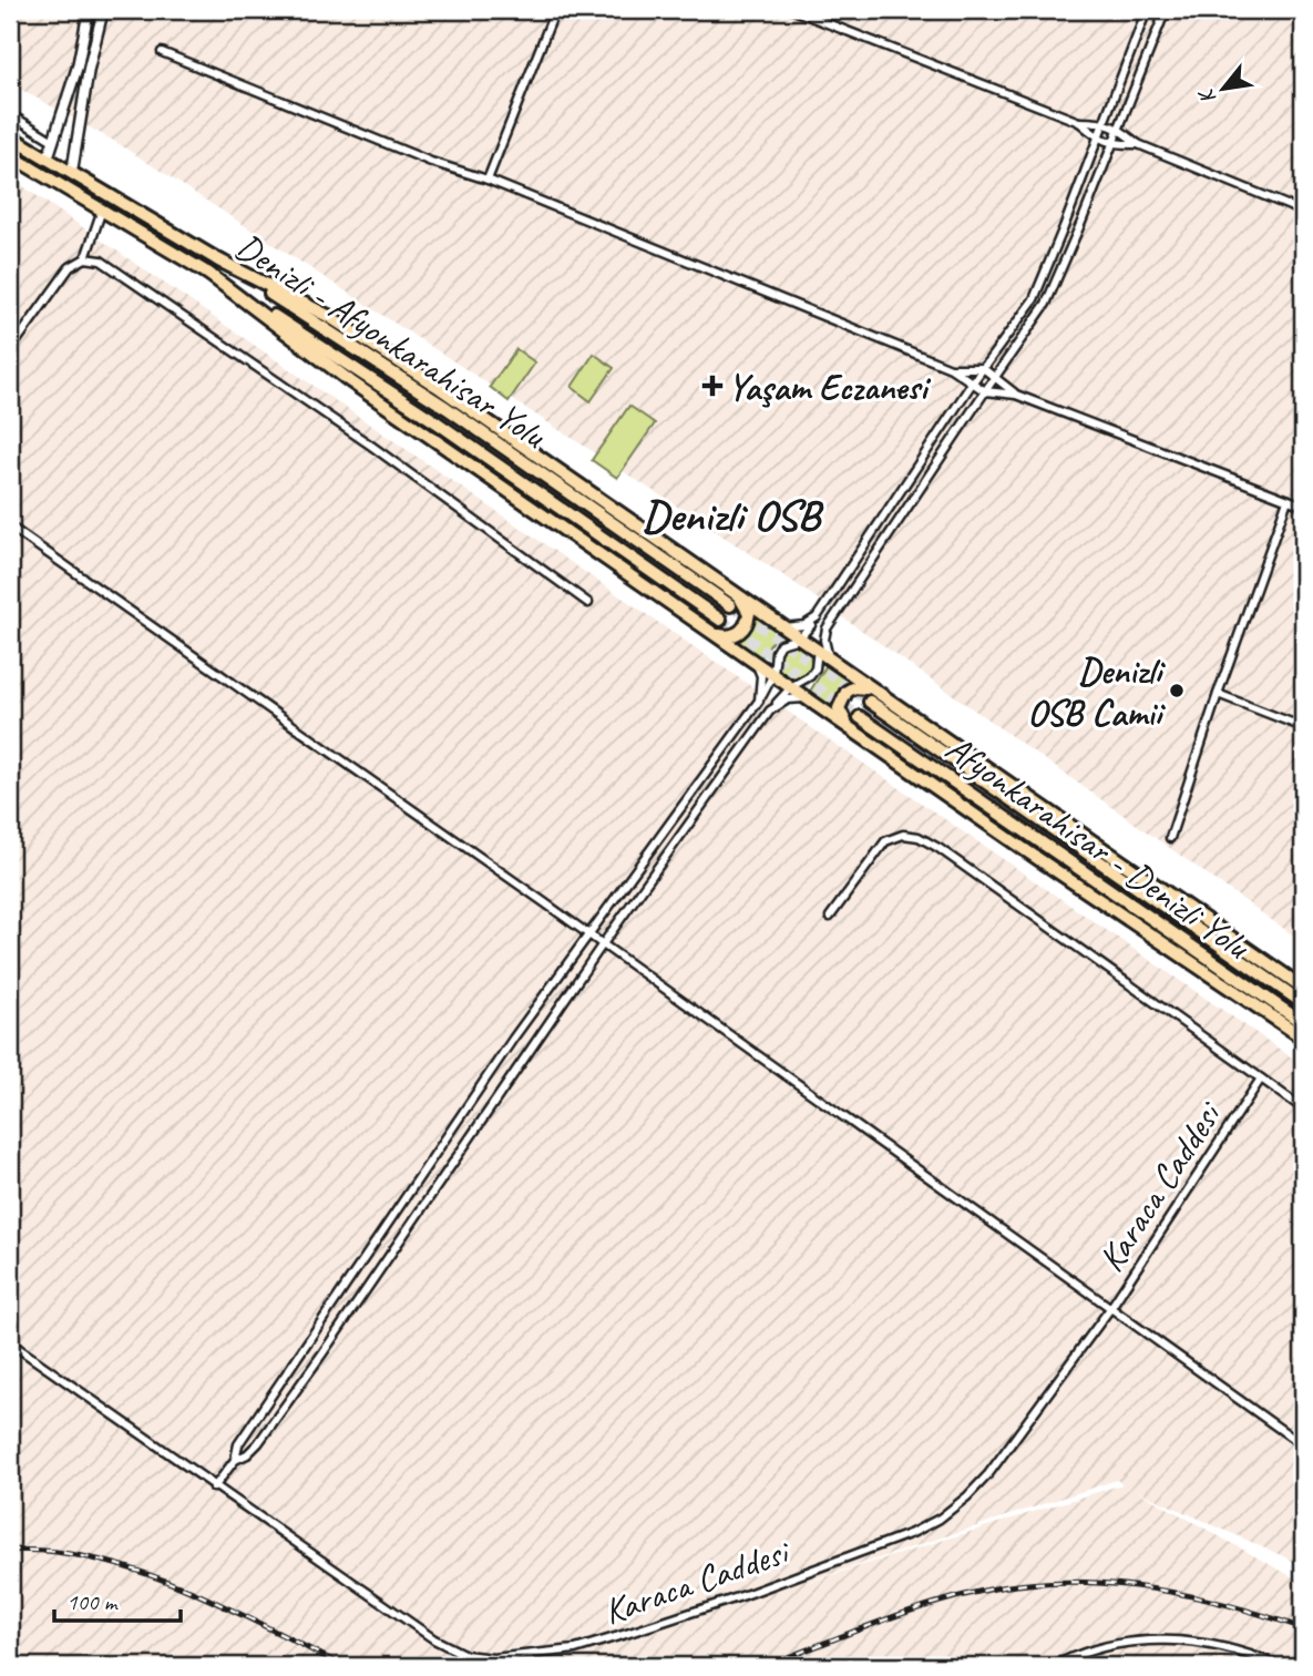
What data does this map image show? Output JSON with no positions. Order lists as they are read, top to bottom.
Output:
{
  "streets": {
    "highway": ["Denizli - Afyonkarahisar Yolu", "Afyonkarahisar - Denizli Yolu"],
    "street": ["Karaca Caddesi"]
  },
  "districts": ["Denizli OSB"],
  "places": {
    "health": ["Yaşam Eczanesi"],
    "other": ["Denizli OSB Camii"]
  },
  "scale_bar": "100 m",
  "north": "bottom left"
}
